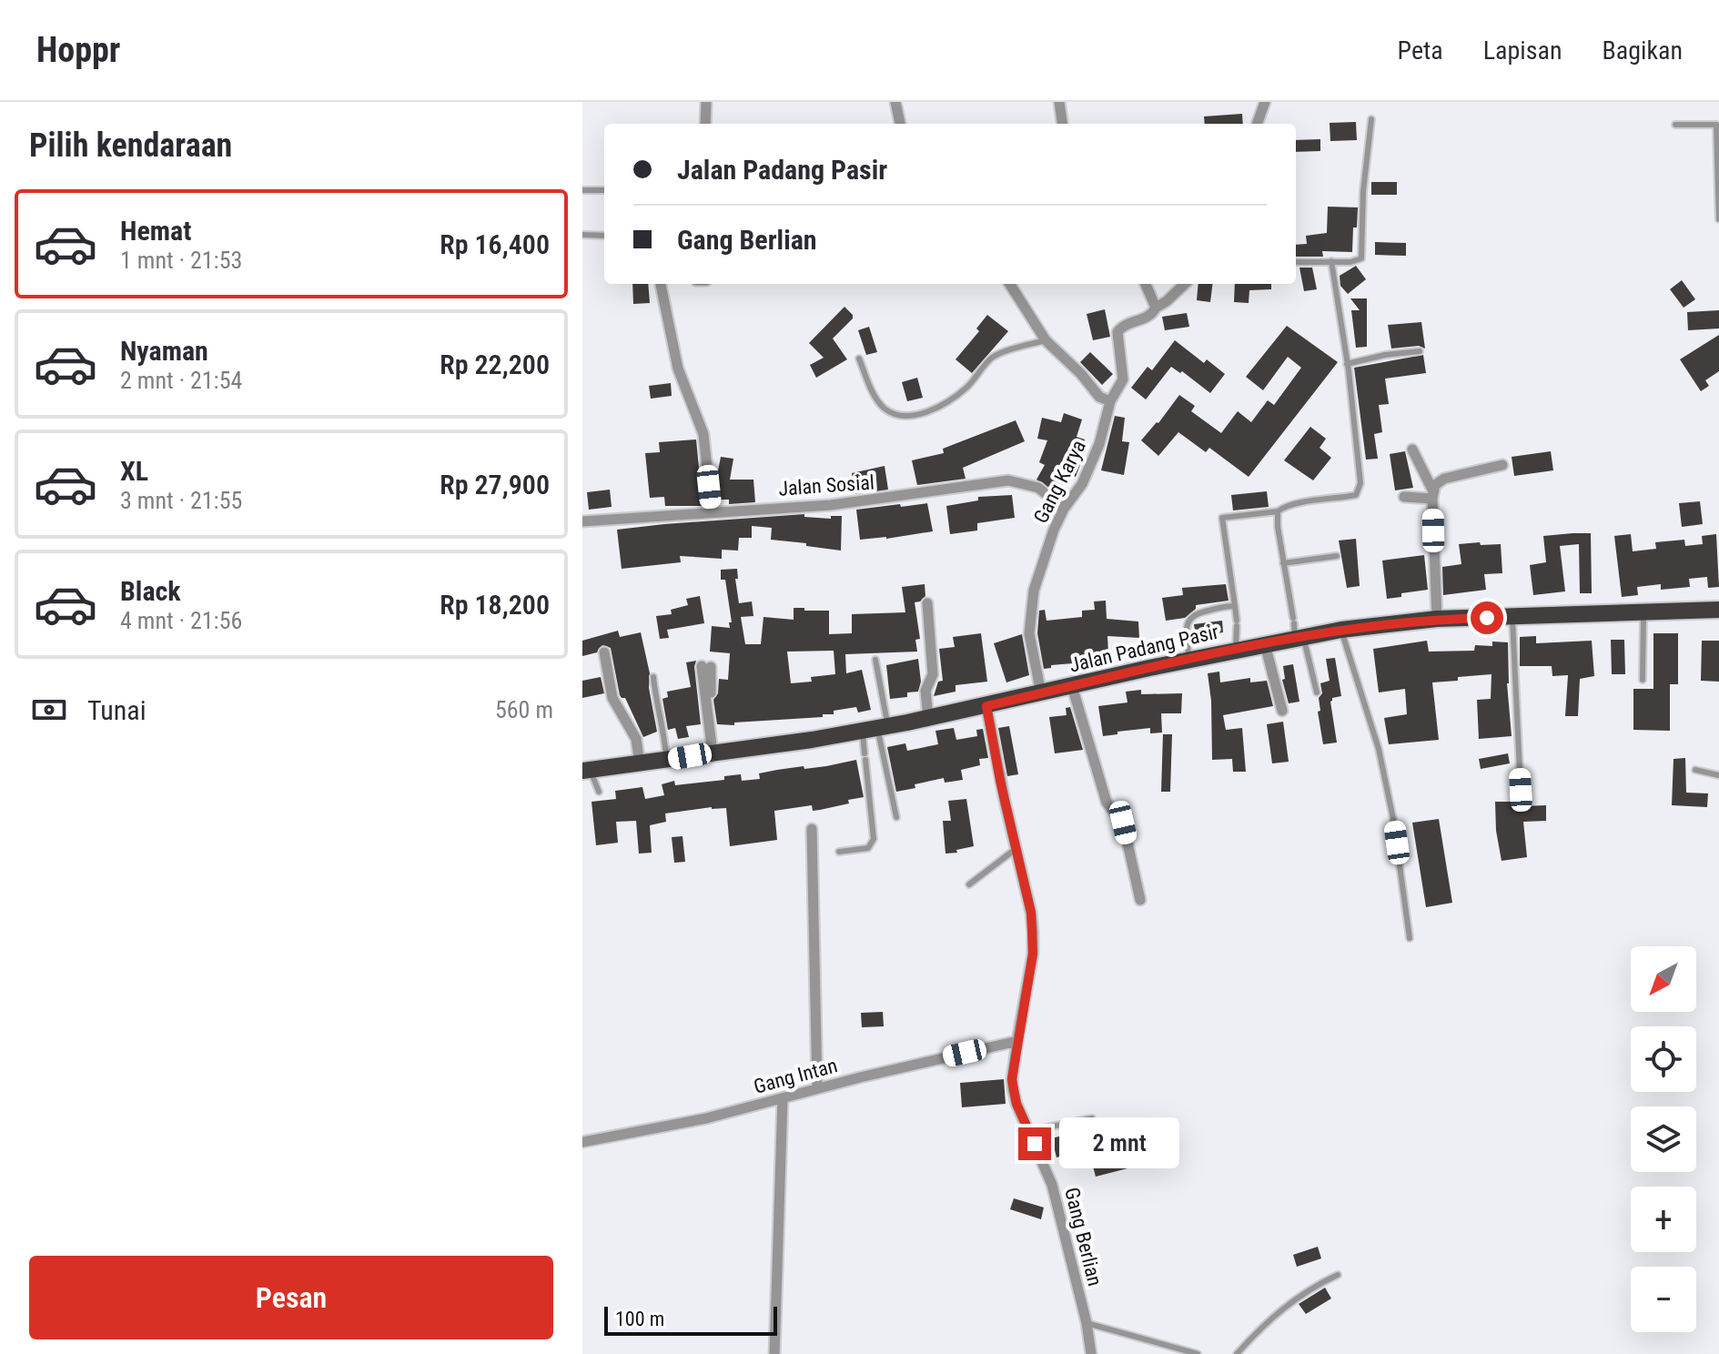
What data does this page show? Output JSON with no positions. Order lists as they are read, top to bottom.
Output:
{
  "streets": {
    "highway": ["Jalan Padang Pasir"],
    "street": [
      "Gang Karya",
      "Jalan Sosial",
      "Gang Intan",
      "Gang Berlian"
    ]
  },
  "crossings": [
    ["Gang Karya", "Jalan Sosial"],
    ["Gang Karya", "Jalan Padang Pasir"],
    ["Jalan Padang Pasir", "Gang Berlian"],
    ["Gang Intan", "Gang Berlian"]
  ],
  "scale_bar": "100 m",
  "north": "bottom left",
  "page": {
    "header": "Hoppr",
    "nav": ["Peta", "Lapisan", "Bagikan"],
    "heading": "Pilih kendaraan",
    "banner": ["Jalan Padang Pasir", "Gang Berlian"],
    "list": [
      {
        "name": "Hemat",
        "note": "1 mnt · 21:53",
        "value": "Rp 16,400"
      },
      {
        "name": "Nyaman",
        "note": "2 mnt · 21:54",
        "value": "Rp 22,200"
      },
      {
        "name": "XL",
        "note": "3 mnt · 21:55",
        "value": "Rp 27,900"
      },
      {
        "name": "Black",
        "note": "4 mnt · 21:56",
        "value": "Rp 18,200"
      }
    ],
    "pay": ["Tunai", "560 m"],
    "map_buttons": ["+", "−"],
    "bubble": "2 mnt",
    "buttons": "Pesan",
    "scale": "100 m"
  }
}
